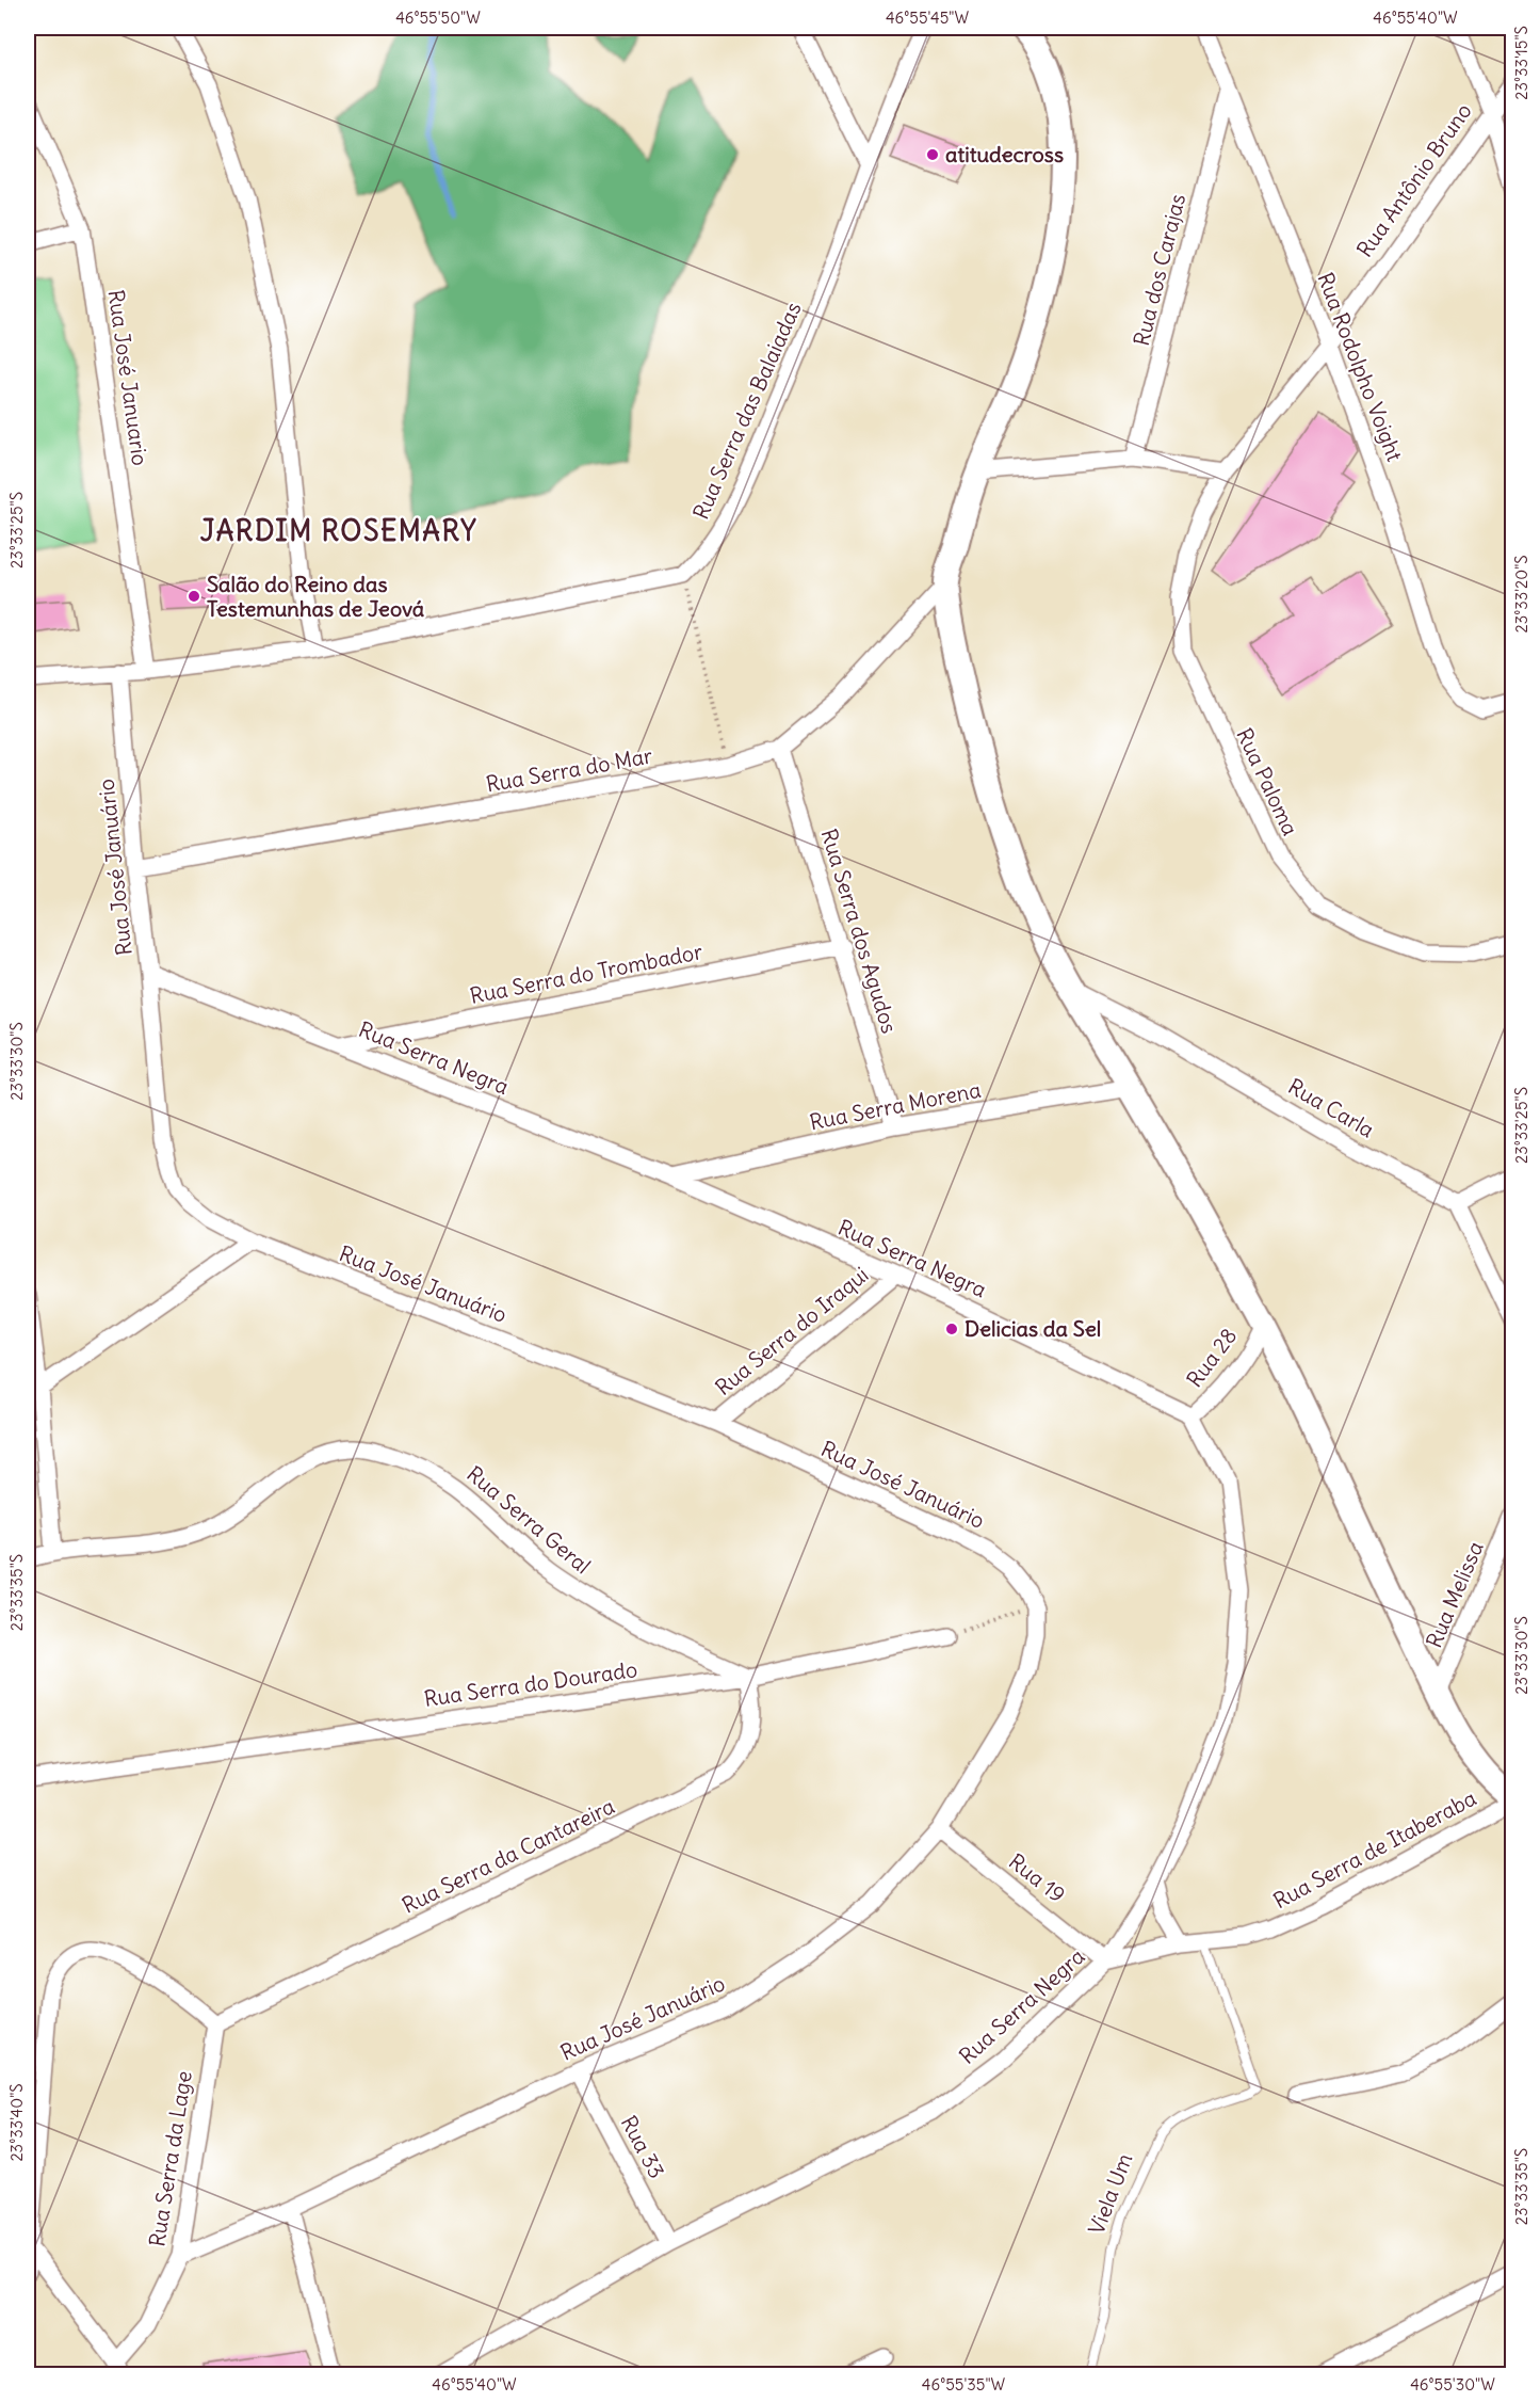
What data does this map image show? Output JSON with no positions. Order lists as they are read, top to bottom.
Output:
{
  "streets": {
    "street": [
      "Rua Antônio Bruno",
      "Rua dos Carajas",
      "Rua Rodolpho Voight",
      "Rua José Januario",
      "Rua Serra das Balaiadas",
      "Rua Serra do Mar",
      "Rua Paloma",
      "Rua José Januário",
      "Rua Serra dos Agudos",
      "Rua Serra do Trombador",
      "Rua Serra Negra",
      "Rua Serra Morena",
      "Rua Carla",
      "Rua Serra do Iraqui",
      "Rua 28",
      "Rua Serra Geral",
      "Rua Melissa",
      "Rua Serra do Dourado",
      "Rua Serra de Itaberaba",
      "Rua Serra da Cantareira",
      "Rua 19",
      "Rua 33",
      "Rua Serra da Lage"
    ],
    "lane": ["Viela Um"]
  },
  "crossings": [
    ["Rua Antônio Bruno", "Rua Rodolpho Voight"],
    ["Rua Antônio Bruno", "Rua Paloma"],
    ["Rua dos Carajas", "Rua Rodolpho Voight"],
    ["Rua Serra do Mar", "Rua José Januário"],
    ["Rua Serra do Mar", "Rua Serra dos Agudos"],
    ["Rua José Januário", "Rua Serra Negra"],
    ["Rua José Januário", "Rua Serra do Iraqui"],
    ["Rua José Januário", "Rua 19"],
    ["Rua José Januário", "Rua 33"],
    ["Rua José Januário", "Rua Serra da Lage"],
    ["Rua Serra dos Agudos", "Rua Serra do Trombador"],
    ["Rua Serra dos Agudos", "Rua Serra Morena"],
    ["Rua Serra do Trombador", "Rua Serra Negra"],
    ["Rua Serra Negra", "Rua Serra Morena"],
    ["Rua Serra Negra", "Rua Serra do Iraqui"],
    ["Rua Serra Negra", "Rua 28"],
    ["Rua Serra Negra", "Rua Serra de Itaberaba"],
    ["Rua Serra Negra", "Rua 19"],
    ["Rua Serra Negra", "Rua 33"],
    ["Rua Serra Geral", "Rua Serra do Dourado"],
    ["Rua Serra Geral", "Rua Serra da Cantareira"],
    ["Rua Serra do Dourado", "Rua Serra da Cantareira"],
    ["Rua Serra de Itaberaba", "Rua 19"],
    ["Rua Serra de Itaberaba", "Viela Um"],
    ["Rua Serra da Cantareira", "Rua Serra da Lage"]
  ],
  "districts": ["JARDIM ROSEMARY"],
  "places": ["atitudecross", "Salão do Reino das Testemunhas de Jeová", "Delicias da Sel"],
  "coordinates": [
    "46°55'50\"W",
    "46°55'45\"W",
    "46°55'40\"W",
    "23°33'15\"S",
    "23°33'25\"S",
    "23°33'20\"S",
    "23°33'30\"S",
    "23°33'35\"S",
    "23°33'40\"S",
    "46°55'35\"W",
    "46°55'30\"W"
  ]
}
